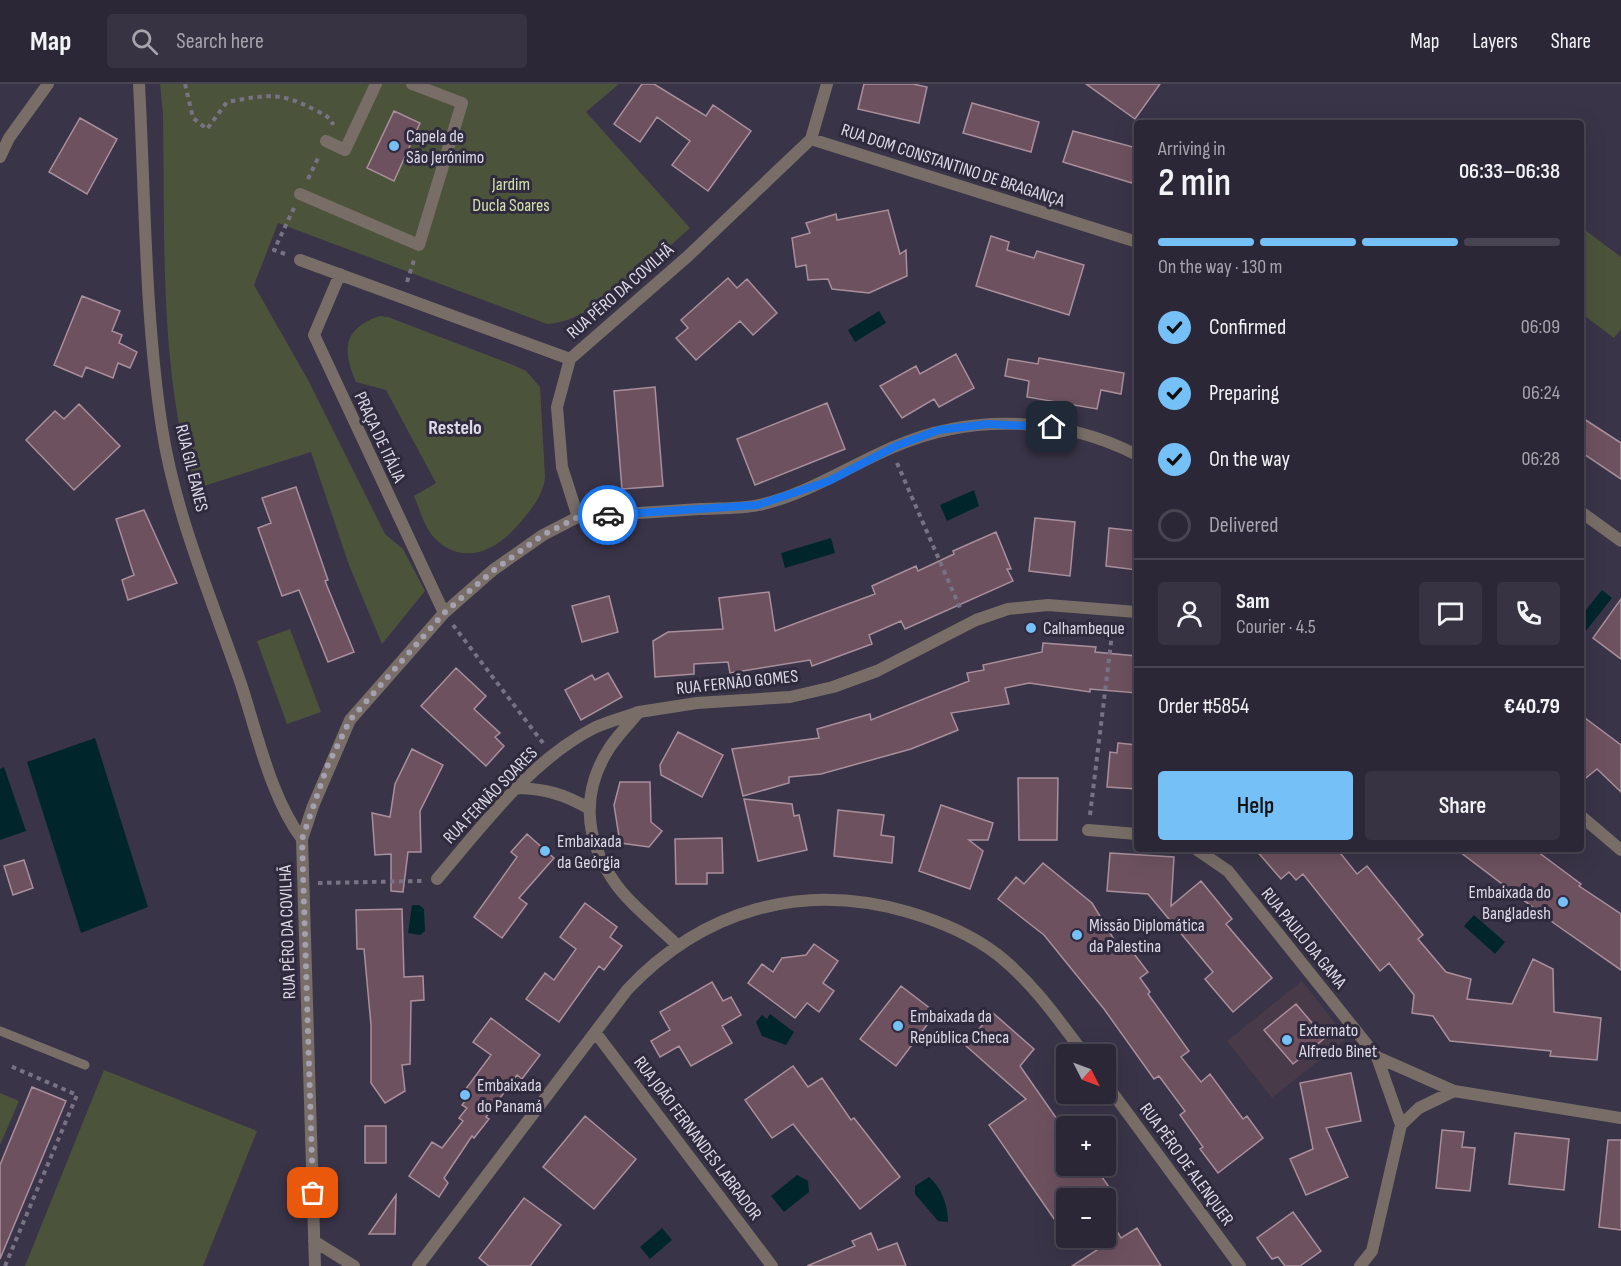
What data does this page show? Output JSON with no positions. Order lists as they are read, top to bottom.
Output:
{
  "streets": {
    "street": [
      "RUA DOM CONSTANTINO DE BRAGANÇA",
      "RUA PÊRO DA COVILHÃ",
      "PRAÇA DE ITÁLIA",
      "RUA GIL EANES",
      "RUA FERNÃO GOMES",
      "RUA FERNÃO SOARES",
      "RUA PAULO DA GAMA",
      "RUA JOÃO FERNANDES LABRADOR",
      "RUA PÊRO DE ALENQUER"
    ]
  },
  "crossings": [
    ["RUA DOM CONSTANTINO DE BRAGANÇA", "RUA PÊRO DA COVILHÃ"],
    ["RUA PÊRO DA COVILHÃ", "PRAÇA DE ITÁLIA"],
    ["RUA PÊRO DA COVILHÃ", "RUA GIL EANES"],
    ["RUA FERNÃO GOMES", "RUA FERNÃO SOARES"]
  ],
  "districts": ["Restelo"],
  "parks": ["Jardim Ducla Soares"],
  "places": [
    "Capela de São Jerónimo",
    "Calhambeque",
    "Embaixada da Geórgia",
    "Embaixada do Bangladesh",
    "Missão Diplomática da Palestina",
    "Embaixada da República Checa",
    "Externato Alfredo Binet",
    "Embaixada do Panamá"
  ],
  "north": "bottom right",
  "page": {
    "header": "Map",
    "search": "Search here",
    "nav": ["Map", "Layers", "Share"],
    "heading": ["2 min", "Arriving in", "06:33–06:38"],
    "panel": [
      "Sam",
      "Courier · 4.5",
      "Order #5854",
      "€40.79"
    ],
    "bar": "On the way · 130 m",
    "list": [
      ["Confirmed", "06:09"],
      ["Preparing", "06:24"],
      ["On the way", "06:28"],
      "Delivered"
    ],
    "buttons": ["Help", "Share"],
    "map_buttons": ["+", "−"]
  }
}
